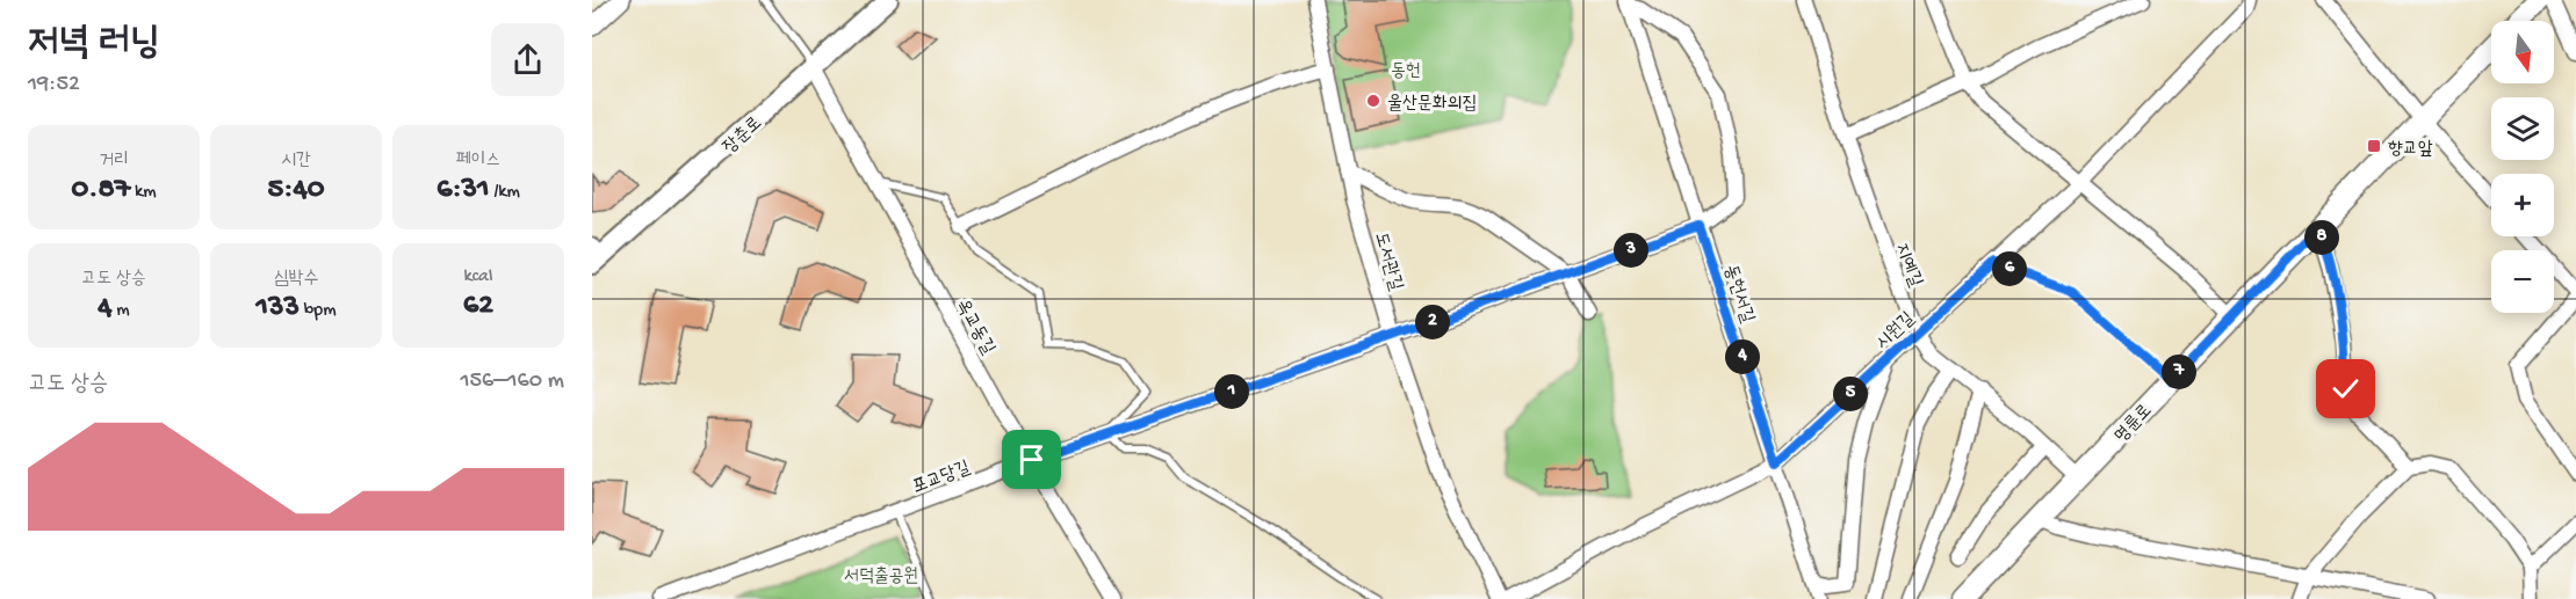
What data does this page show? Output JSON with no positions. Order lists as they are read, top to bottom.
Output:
{
  "streets": {
    "main road": ["장춘로", "명륜로"],
    "street": [
      "도서관길",
      "지예길",
      "동헌서길",
      "옥교동길",
      "시원길",
      "포교당길"
    ]
  },
  "crossings": [
    ["장춘로", "옥교동길"],
    ["도서관길", "포교당길"],
    ["지예길", "시원길"],
    ["지예길", "명륜로"],
    ["동헌서길", "시원길"],
    ["동헌서길", "포교당길"],
    ["옥교동길", "포교당길"]
  ],
  "parks": ["동헌", "서덕출공원"],
  "places": {
    "other": ["울산문화의집"],
    "transit": ["향교앞"]
  },
  "north": "bottom",
  "page": {
    "heading": ["저녁 러닝", "19:52"],
    "map_buttons": ["+", "−"],
    "stats": [
      ["거리", "0.87 km"],
      ["시간", "5:40"],
      ["페이스", "6:31 /km"],
      ["고도 상승", "4 m"],
      ["심박수", "133 bpm"],
      ["kcal", "62"]
    ],
    "pins": [
      "8",
      "3",
      "6",
      "2",
      "4",
      "7",
      "1",
      "5"
    ],
    "chart": ["고도 상승", "156–160 m"]
  }
}
